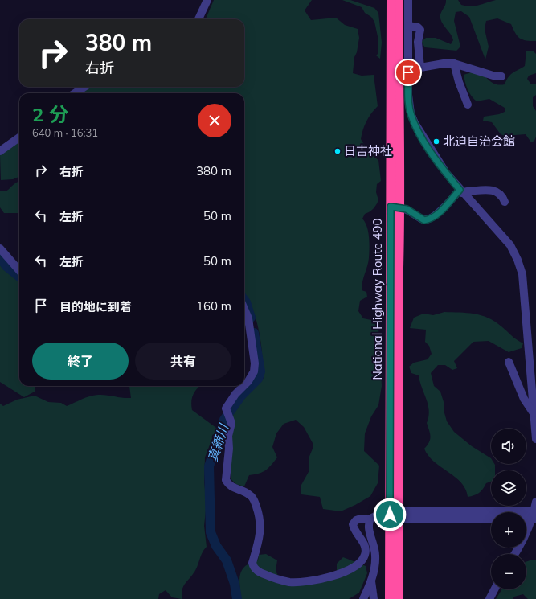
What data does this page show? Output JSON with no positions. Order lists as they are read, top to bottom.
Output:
{
  "streets": {
    "highway": ["National Highway Route 490"]
  },
  "water": ["真締川"],
  "places": ["北迫自治会館", "日吉神社"],
  "page": {
    "turn": ["380 m", "右折"],
    "heading": ["2 分", "640 m · 16:31"],
    "list": [
      {
        "name": "右折",
        "value": "380 m"
      },
      {
        "name": "左折",
        "value": "50 m"
      },
      {
        "name": "左折",
        "value": "50 m"
      },
      {
        "name": "目的地に到着",
        "value": "160 m"
      }
    ],
    "buttons": ["終了", "共有"],
    "map_buttons": ["+", "−"]
  }
}
